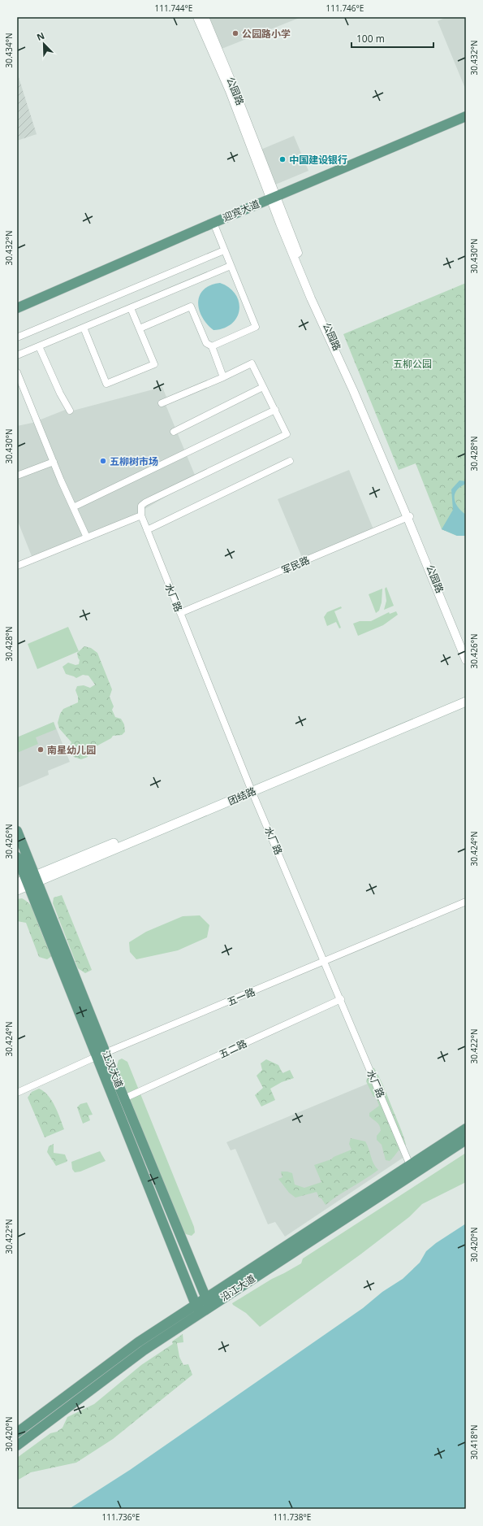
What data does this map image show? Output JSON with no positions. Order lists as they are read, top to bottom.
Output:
{
  "streets": {
    "main road": [
      "迎宾大道",
      "团结路",
      "江汉大道",
      "沿江大道"
    ],
    "street": [
      "公园路",
      "军民路",
      "水厂路",
      "五一路",
      "五二路"
    ]
  },
  "crossings": [
    ["公园路", "迎宾大道"],
    ["公园路", "军民路"],
    ["军民路", "水厂路"],
    ["水厂路", "团结路"],
    ["水厂路", "五一路"],
    ["水厂路", "五二路"],
    ["水厂路", "沿江大道"],
    ["团结路", "江汉大道"],
    ["五一路", "江汉大道"],
    ["五二路", "江汉大道"],
    ["江汉大道", "沿江大道"]
  ],
  "parks": ["五柳公园"],
  "places": [
    "公园路小学",
    "中国建设银行",
    "五柳树市场",
    "南星幼儿园"
  ],
  "scale_bar": "100 m",
  "north": "top left",
  "coordinates": [
    "111.744°E",
    "111.746°E",
    "30.434°N",
    "30.432°N",
    "30.430°N",
    "30.428°N",
    "30.426°N",
    "30.424°N",
    "30.422°N",
    "30.420°N",
    "30.418°N",
    "111.736°E",
    "111.738°E"
  ]
}
